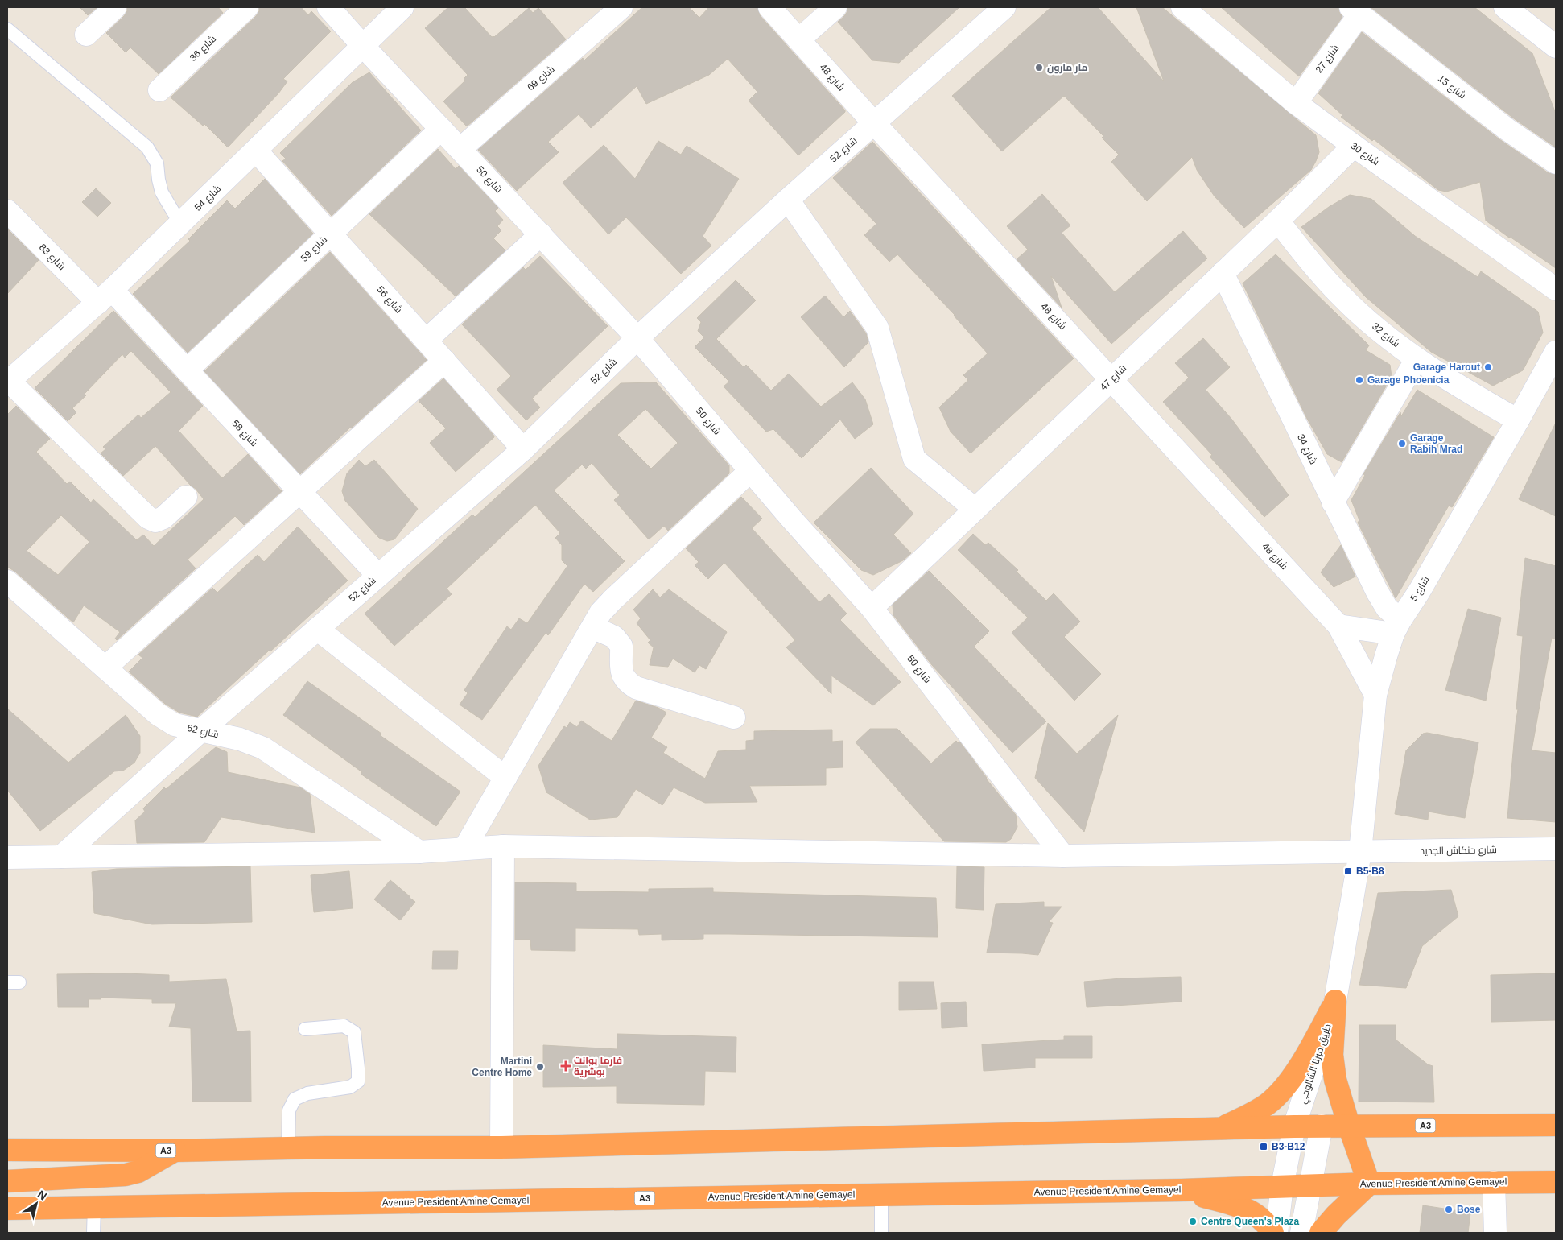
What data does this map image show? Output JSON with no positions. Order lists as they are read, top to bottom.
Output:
{
  "streets": {
    "highway": ["A3", "Avenue President Amine Gemayel"],
    "street": [
      "شارع 36",
      "شارع 27",
      "شارع 48",
      "شارع 69",
      "شارع 15",
      "شارع 52",
      "شارع 30",
      "شارع 50",
      "شارع 54",
      "شارع 59",
      "شارع 83",
      "شارع 56",
      "شارع 32",
      "شارع 47",
      "شارع 58",
      "شارع 34",
      "شارع 5",
      "شارع 62",
      "شارع حنكاش الجديد",
      "طريق ميرنا الشالوحي"
    ]
  },
  "crossings": [
    ["شارع 27", "شارع 15"],
    ["شارع 27", "شارع 30"],
    ["شارع 48", "شارع 52"],
    ["شارع 48", "شارع 47"],
    ["شارع 48", "شارع 5"],
    ["شارع 69", "شارع 50"],
    ["شارع 52", "شارع 50"],
    ["شارع 52", "شارع 56"],
    ["شارع 52", "شارع 58"],
    ["شارع 52", "شارع 62"],
    ["شارع 52", "شارع حنكاش الجديد"],
    ["شارع 30", "شارع 47"],
    ["شارع 50", "شارع 54"],
    ["شارع 50", "شارع 59"],
    ["شارع 50", "شارع 47"],
    ["شارع 50", "شارع حنكاش الجديد"],
    ["شارع 54", "شارع 83"],
    ["شارع 54", "شارع 56"],
    ["شارع 54", "شارع 58"],
    ["شارع 59", "شارع 56"],
    ["شارع 59", "شارع 58"],
    ["شارع 83", "شارع 58"],
    ["شارع 32", "شارع 47"],
    ["شارع 32", "شارع 5"],
    ["شارع 47", "شارع 34"],
    ["شارع 34", "شارع 5"],
    ["شارع 5", "شارع حنكاش الجديد"],
    ["شارع 5", "طريق ميرنا الشالوحي"],
    ["شارع 62", "شارع حنكاش الجديد"],
    ["شارع حنكاش الجديد", "طريق ميرنا الشالوحي"],
    ["طريق ميرنا الشالوحي", "A3"],
    ["طريق ميرنا الشالوحي", "Avenue President Amine Gemayel"]
  ],
  "places": {
    "other": [
      "مار مارون",
      "Garage Harout",
      "Garage Phoenicia",
      "Garage Rabih Mrad",
      "Martini Centre Home",
      "Bose",
      "Centre Queen's Plaza"
    ],
    "transit": ["B5-B8", "B3-B12"],
    "health": ["فارما بوانت بوشرية"]
  },
  "north": "top right"
}
